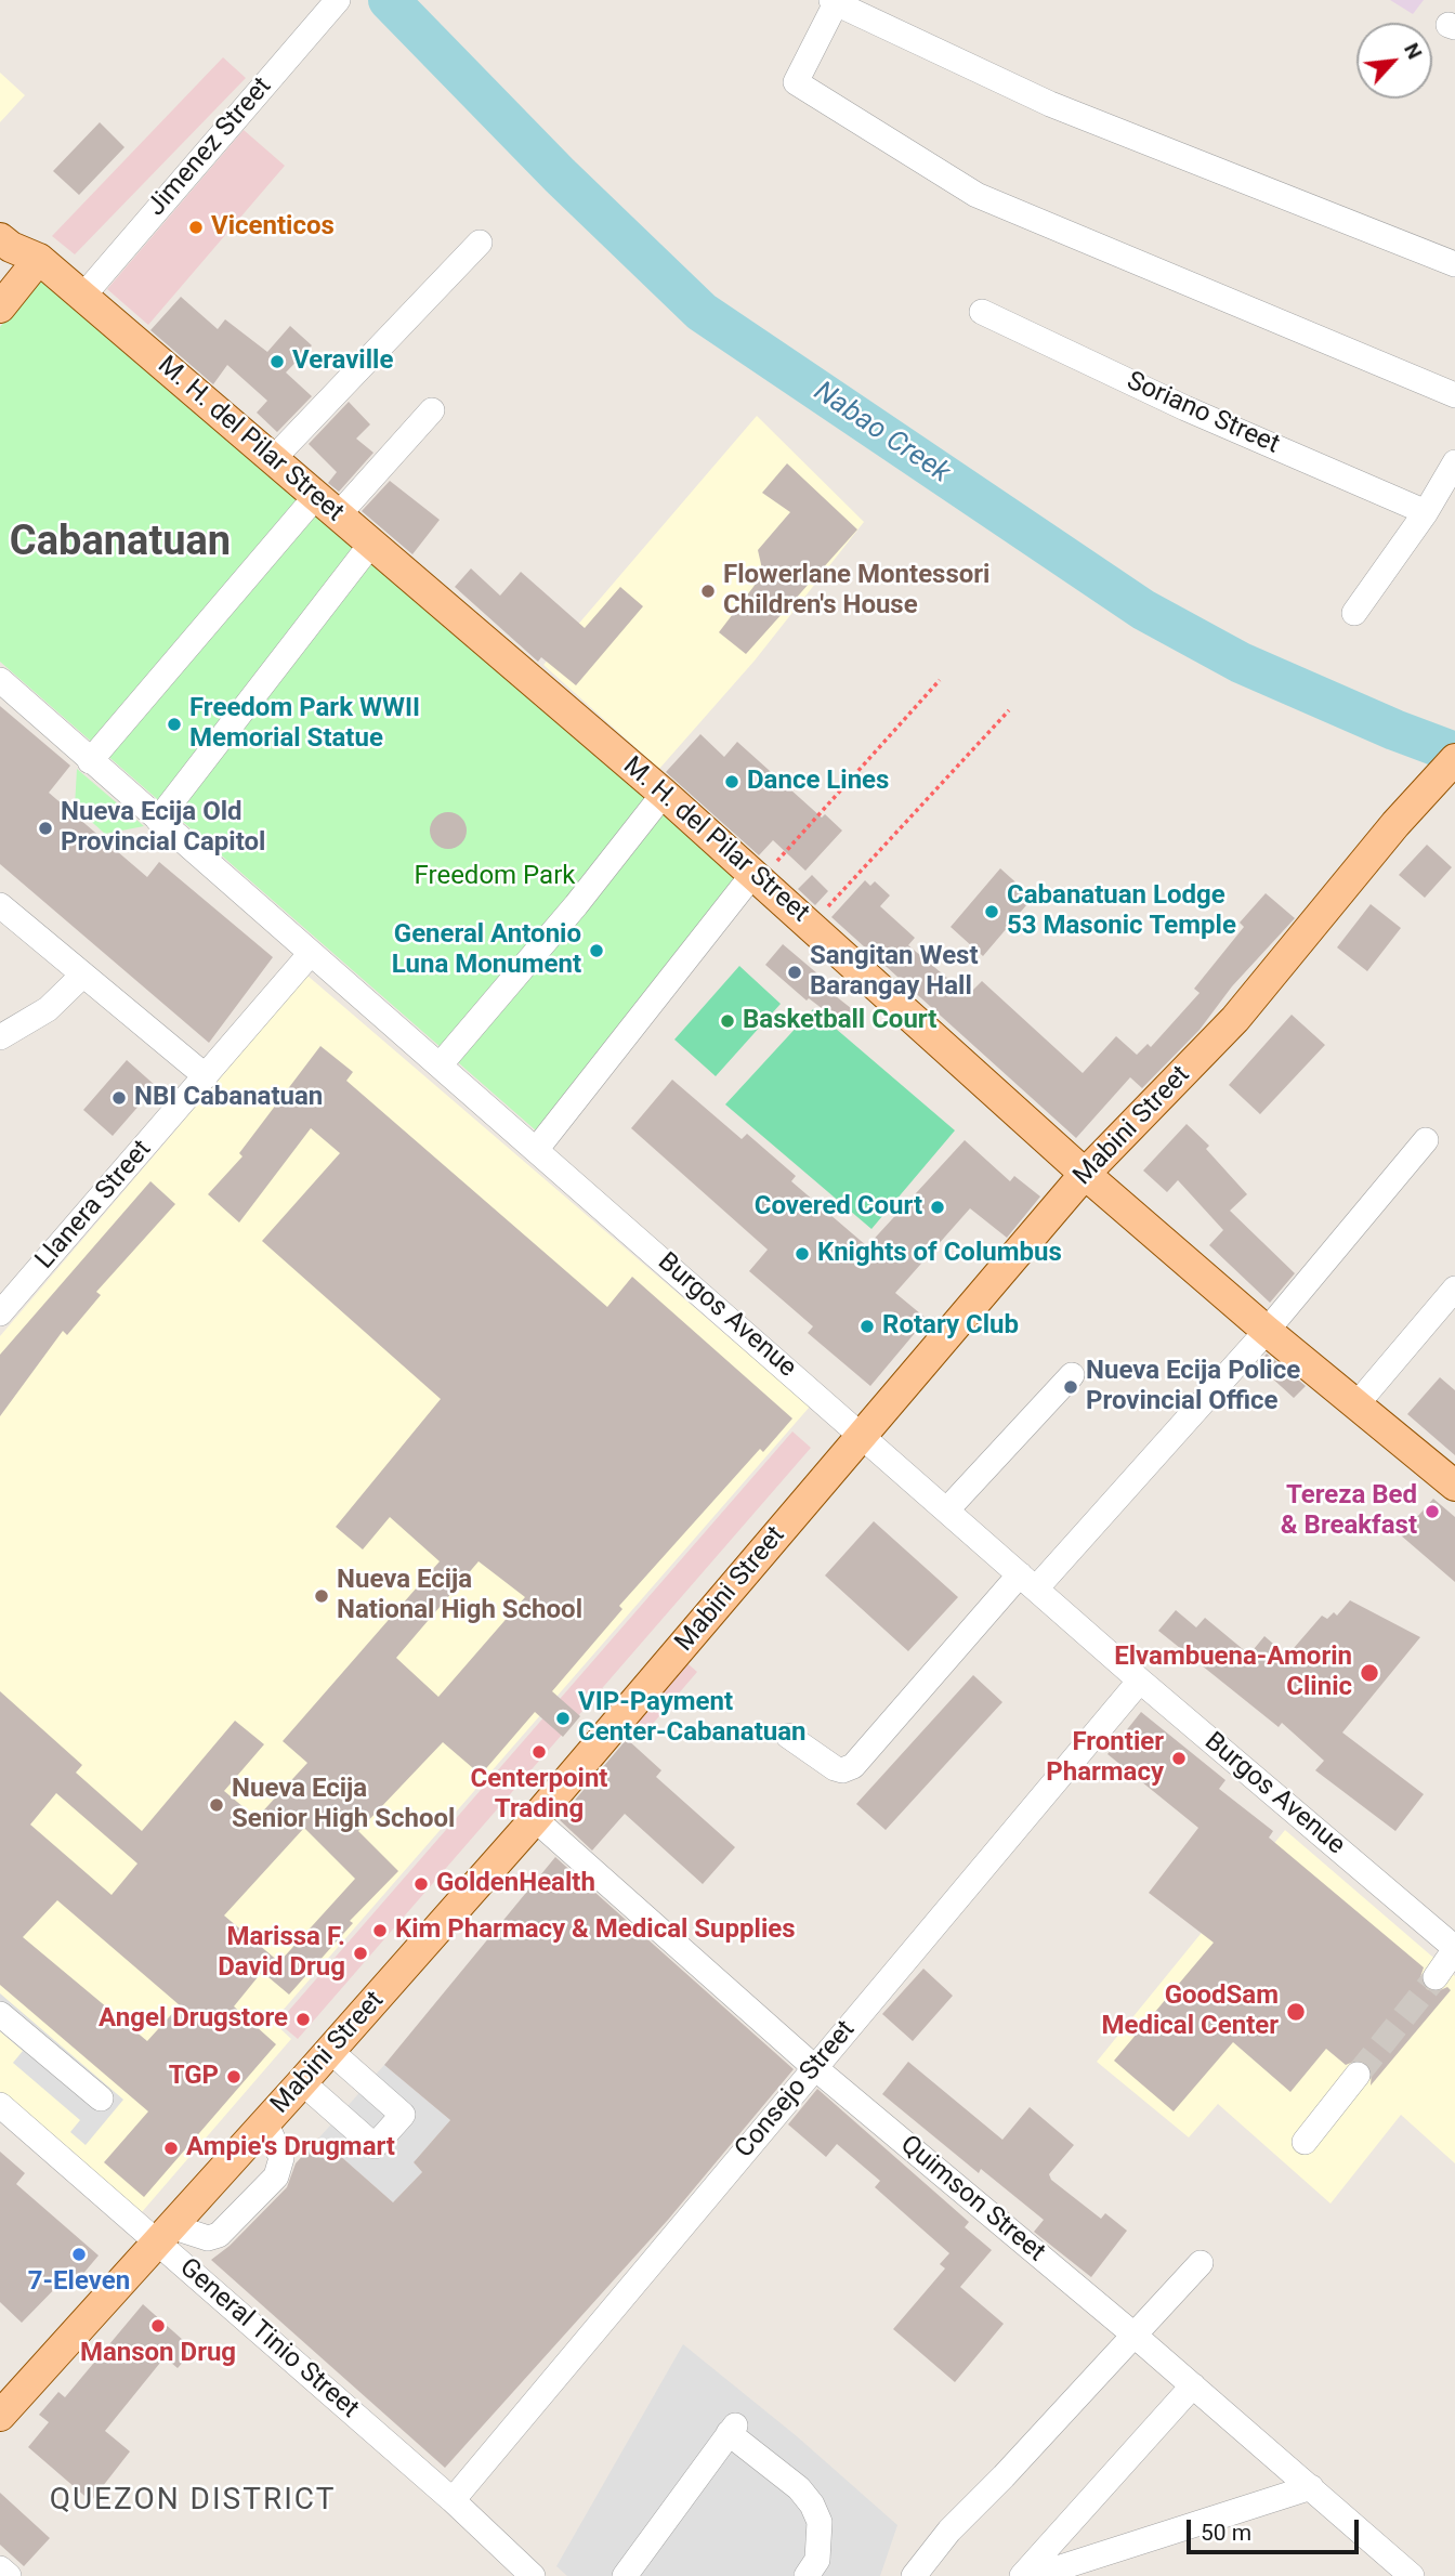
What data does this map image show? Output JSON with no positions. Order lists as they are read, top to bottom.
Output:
{
  "streets": {
    "main road": ["M. H. del Pilar Street", "Mabini Street"],
    "street": [
      "Jimenez Street",
      "Soriano Street",
      "Llanera Street",
      "Burgos Avenue",
      "Consejo Street",
      "Quimson Street",
      "General Tinio Street"
    ]
  },
  "crossings": [
    ["Jimenez Street", "M. H. del Pilar Street"],
    ["M. H. del Pilar Street", "Mabini Street"],
    ["Mabini Street", "Burgos Avenue"],
    ["Mabini Street", "Quimson Street"],
    ["Mabini Street", "General Tinio Street"],
    ["Burgos Avenue", "Consejo Street"],
    ["Consejo Street", "Quimson Street"],
    ["Consejo Street", "General Tinio Street"]
  ],
  "districts": ["Cabanatuan", "QUEZON DISTRICT"],
  "water": ["Nabao Creek"],
  "parks": ["Freedom Park"],
  "places": [
    "Vicenticos",
    "Veraville",
    "Flowerlane Montessori Children's House",
    "Freedom Park WWII Memorial Statue",
    "Dance Lines",
    "Nueva Ecija Old Provincial Capitol",
    "Cabanatuan Lodge 53 Masonic Temple",
    "General Antonio Luna Monument",
    "Sangitan West Barangay Hall",
    "Basketball Court",
    "NBI Cabanatuan",
    "Covered Court",
    "Knights of Columbus",
    "Rotary Club",
    "Nueva Ecija Police Provincial Office",
    "Tereza Bed & Breakfast",
    "Nueva Ecija National High School",
    "Elvambuena-Amorin Clinic",
    "VIP-Payment Center-Cabanatuan",
    "Centerpoint Trading",
    "Frontier Pharmacy",
    "Nueva Ecija Senior High School",
    "GoldenHealth",
    "Kim Pharmacy & Medical Supplies",
    "Marissa F. David Drug",
    "GoodSam Medical Center",
    "Angel Drugstore",
    "TGP",
    "Ampie's Drugmart",
    "7-Eleven",
    "Manson Drug"
  ],
  "scale_bar": "50 m",
  "north": "top right"
}
